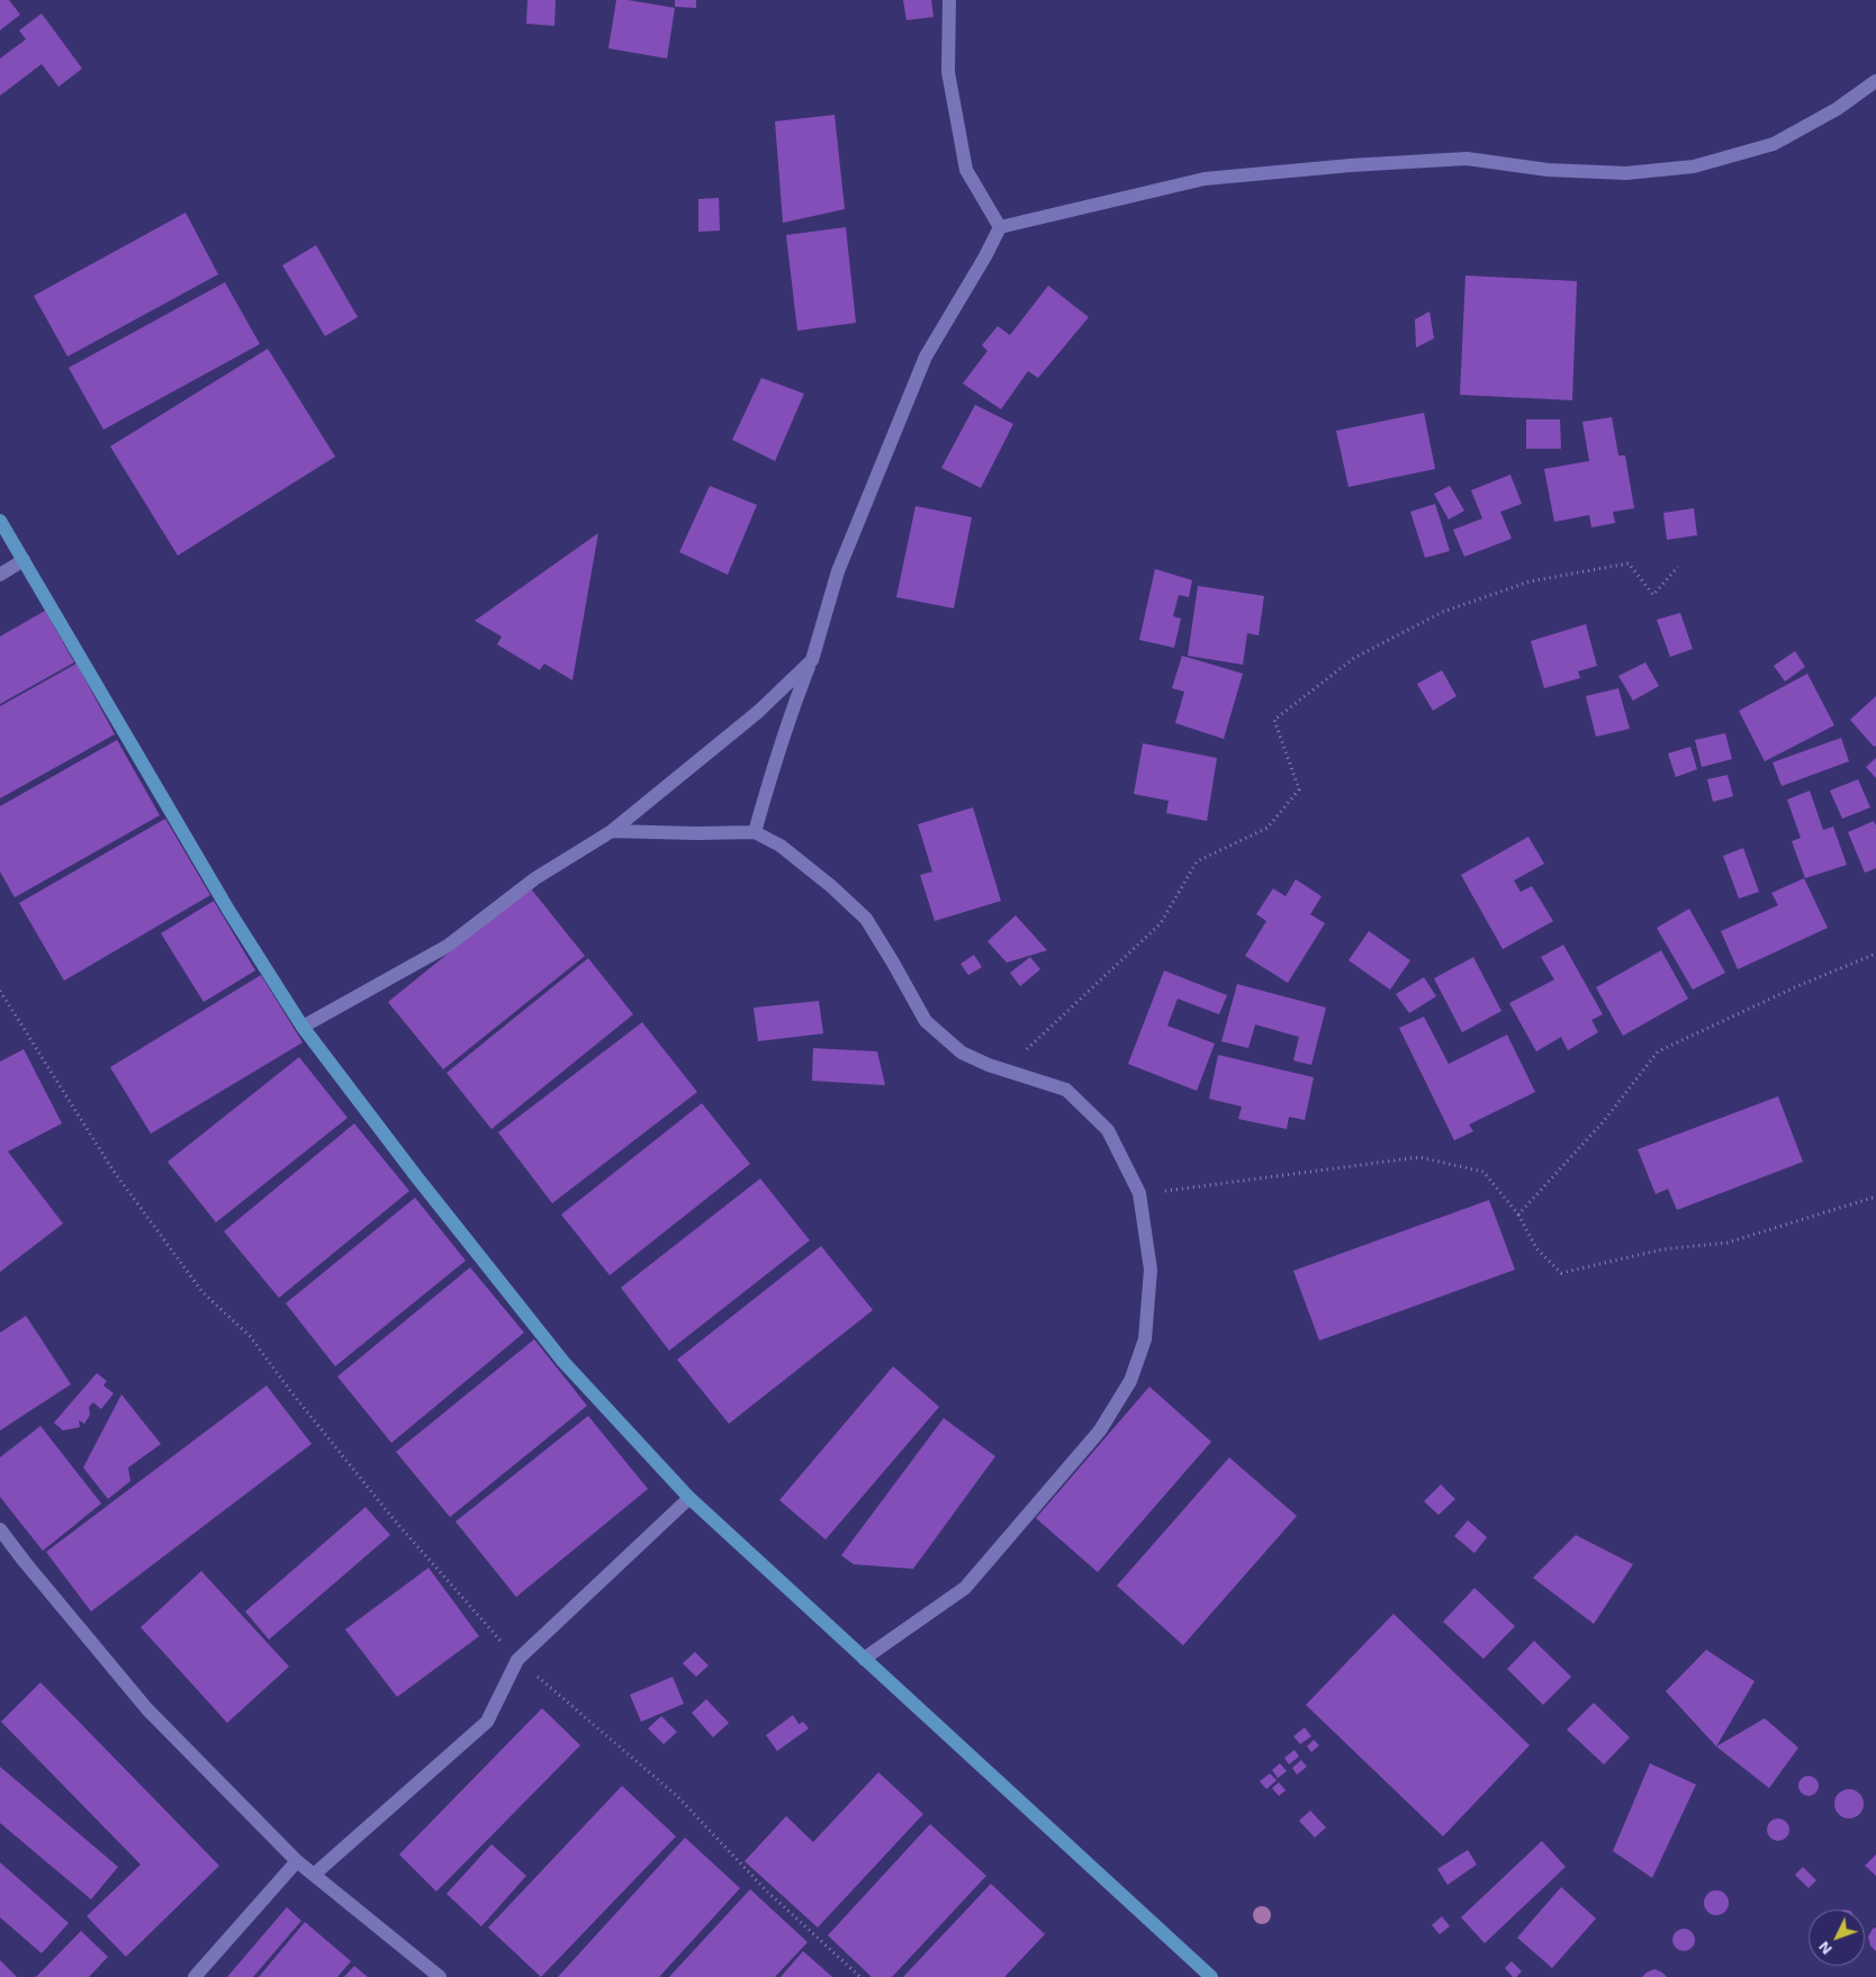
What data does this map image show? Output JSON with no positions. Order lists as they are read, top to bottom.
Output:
{
  "north": "bottom left"
}
